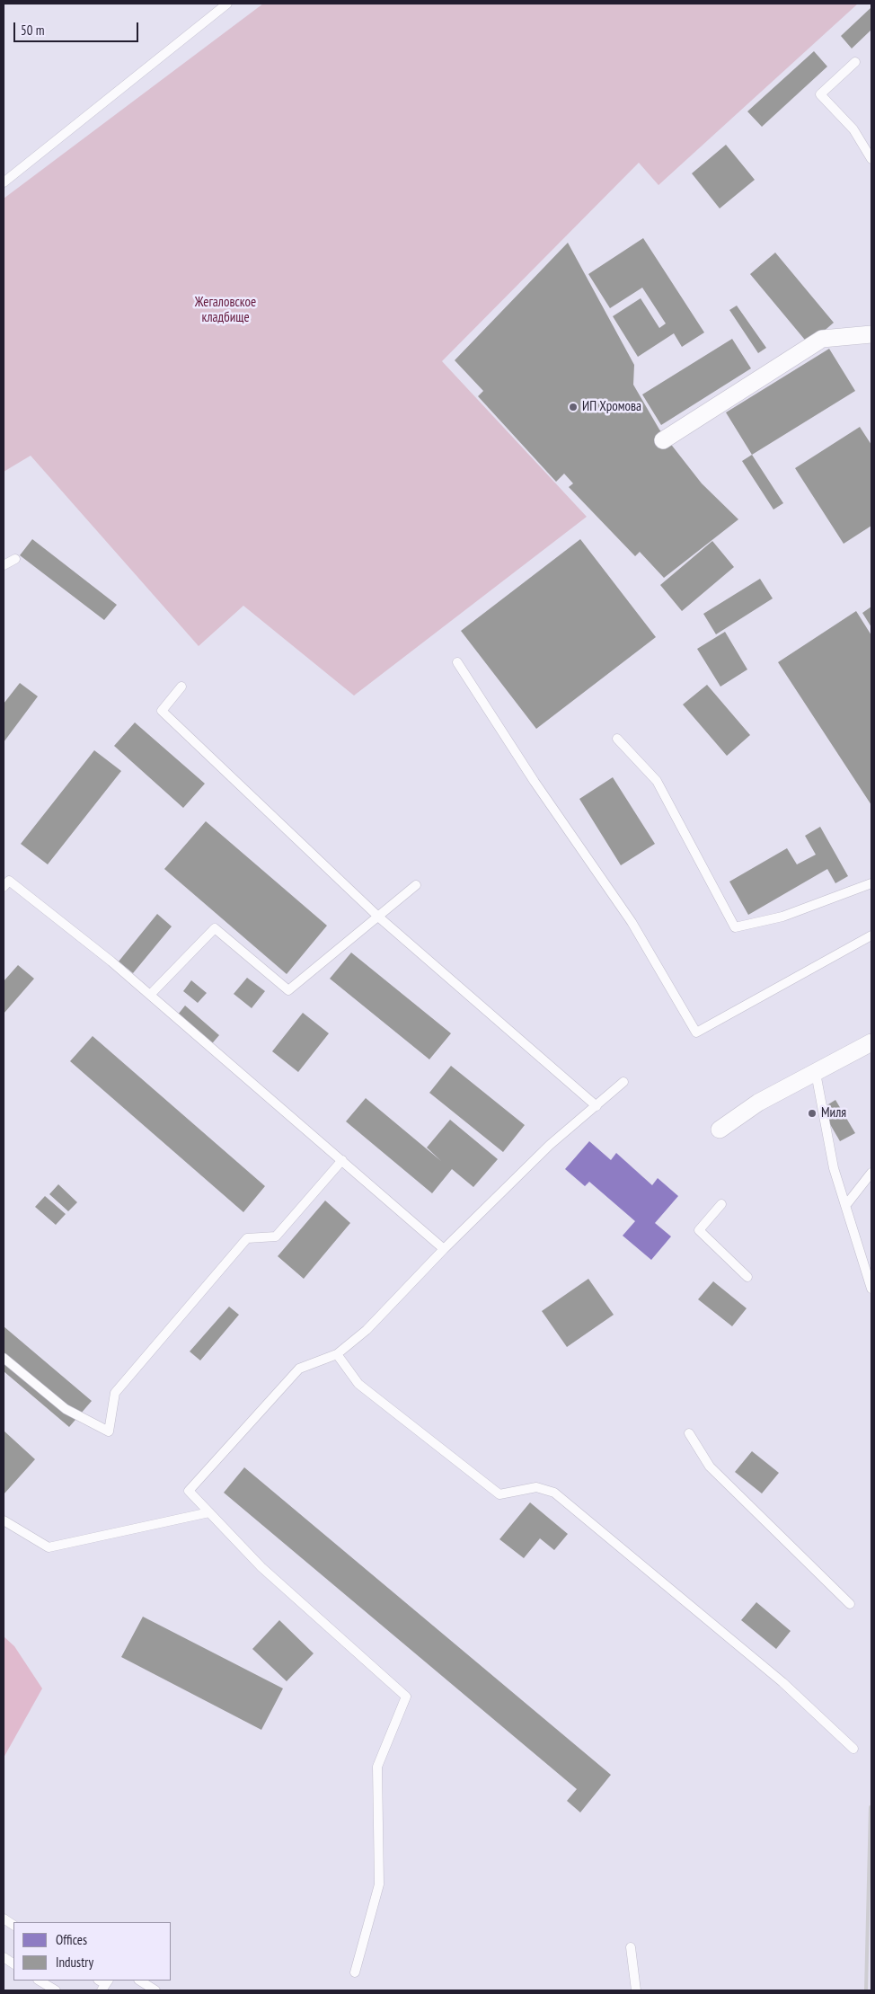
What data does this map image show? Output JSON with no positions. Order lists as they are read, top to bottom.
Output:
{
  "parks": ["Жегаловское кладбище"],
  "places": ["ИП Хромова", "Миля"],
  "legend": ["Offices", "Industry"],
  "scale_bar": "50 m"
}
